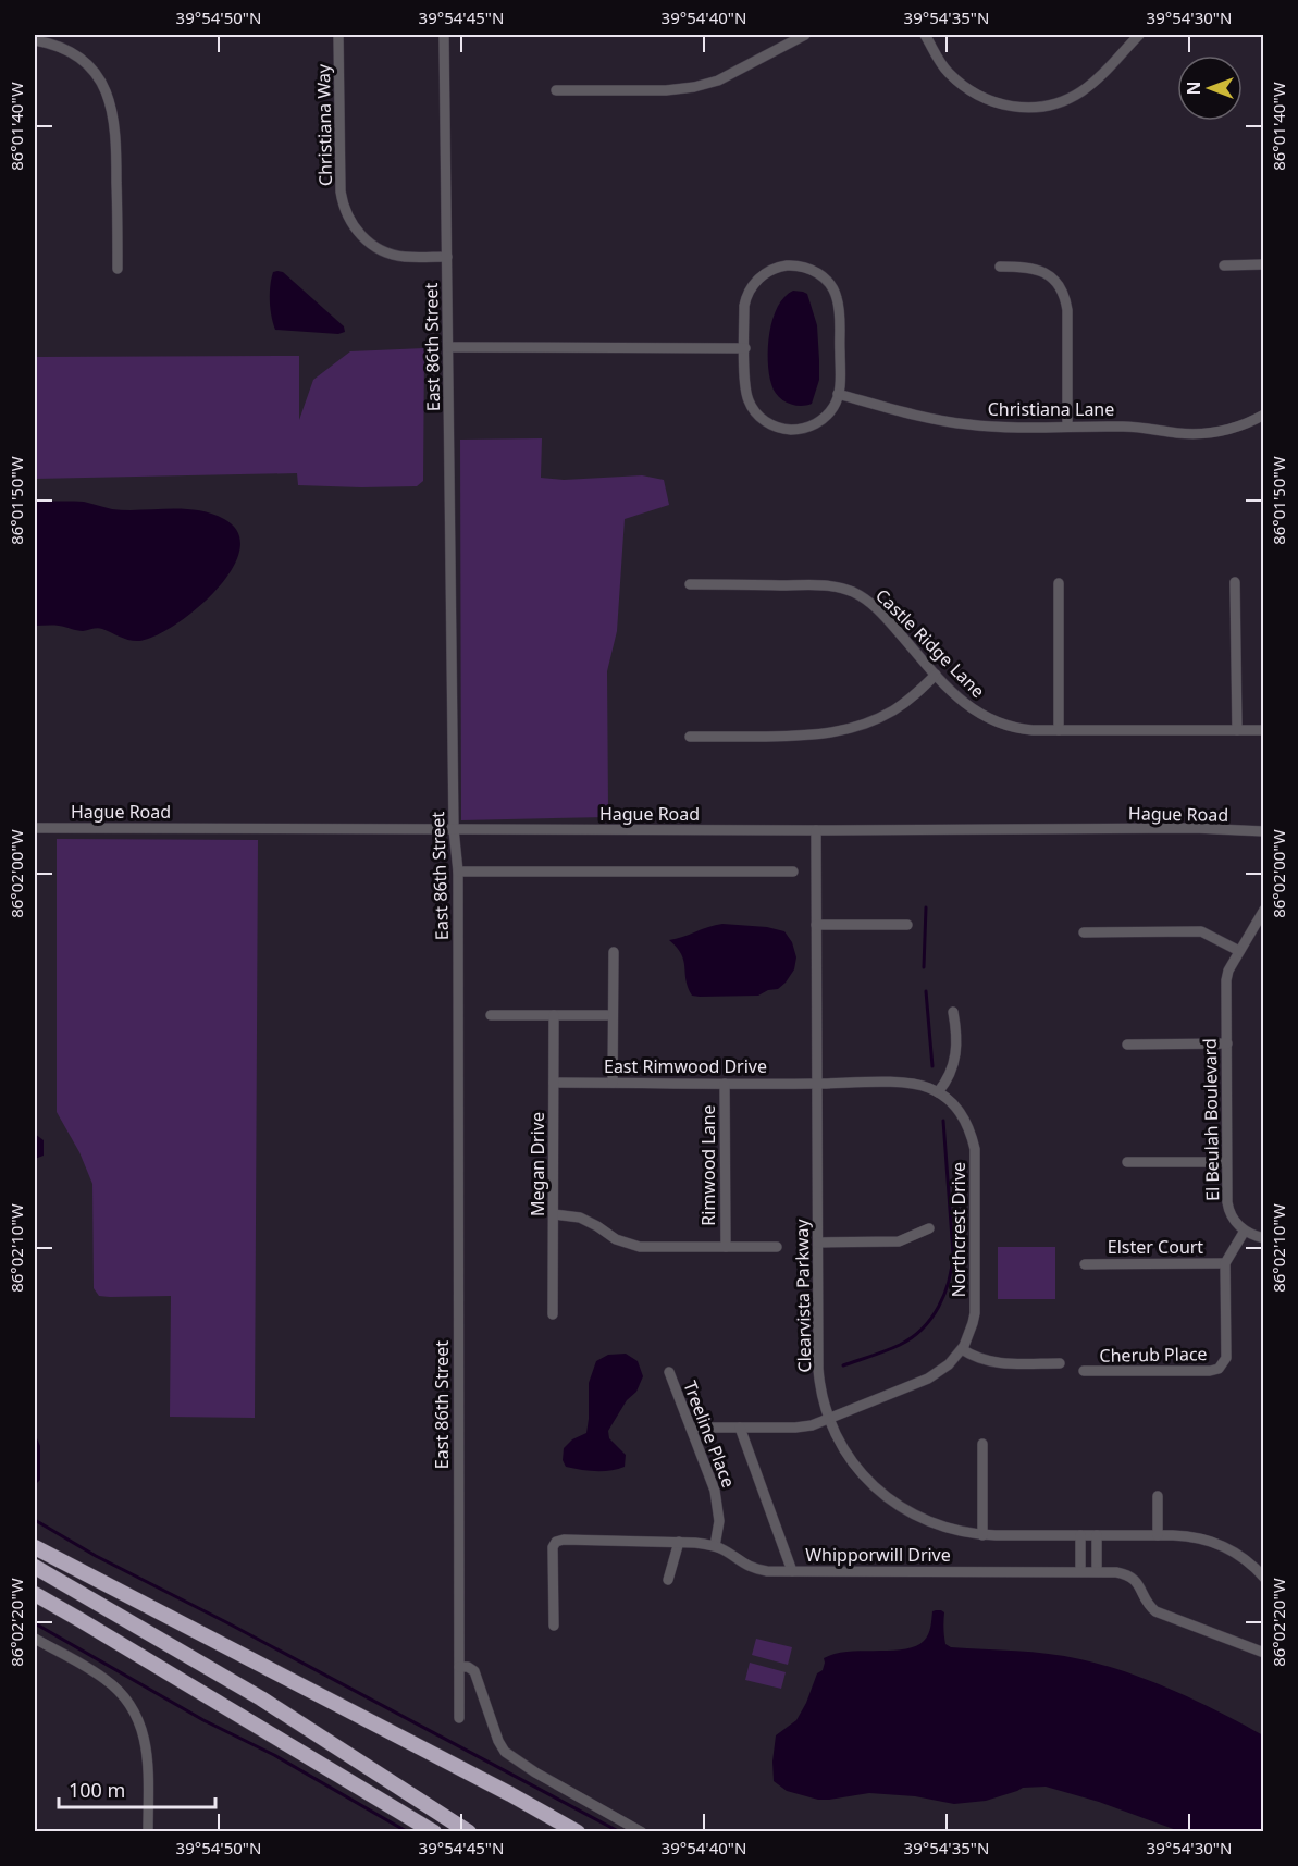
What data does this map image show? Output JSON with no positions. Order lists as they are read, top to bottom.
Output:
{
  "streets": {
    "street": [
      "Christiana Way",
      "East 86th Street",
      "Christiana Lane",
      "Castle Ridge Lane",
      "Hague Road",
      "East Rimwood Drive",
      "El Beulah Boulevard",
      "Megan Drive",
      "Rimwood Lane",
      "Northcrest Drive",
      "Elster Court",
      "Clearvista Parkway",
      "Cherub Place",
      "Treeline Place",
      "Whipporwill Drive"
    ]
  },
  "crossings": [
    ["Christiana Way", "East 86th Street"],
    ["East 86th Street", "Hague Road"],
    ["Hague Road", "Clearvista Parkway"],
    ["East Rimwood Drive", "Megan Drive"],
    ["East Rimwood Drive", "Rimwood Lane"],
    ["East Rimwood Drive", "Northcrest Drive"],
    ["East Rimwood Drive", "Clearvista Parkway"],
    ["Northcrest Drive", "Clearvista Parkway"],
    ["Northcrest Drive", "Treeline Place"],
    ["Elster Court", "Cherub Place"],
    ["Treeline Place", "Whipporwill Drive"]
  ],
  "scale_bar": "100 m",
  "north": "left",
  "coordinates": [
    "39°54'50\"N",
    "39°54'45\"N",
    "39°54'40\"N",
    "39°54'35\"N",
    "39°54'30\"N",
    "86°01'40\"W",
    "86°01'50\"W",
    "86°02'00\"W",
    "86°02'10\"W",
    "86°02'20\"W"
  ]
}
